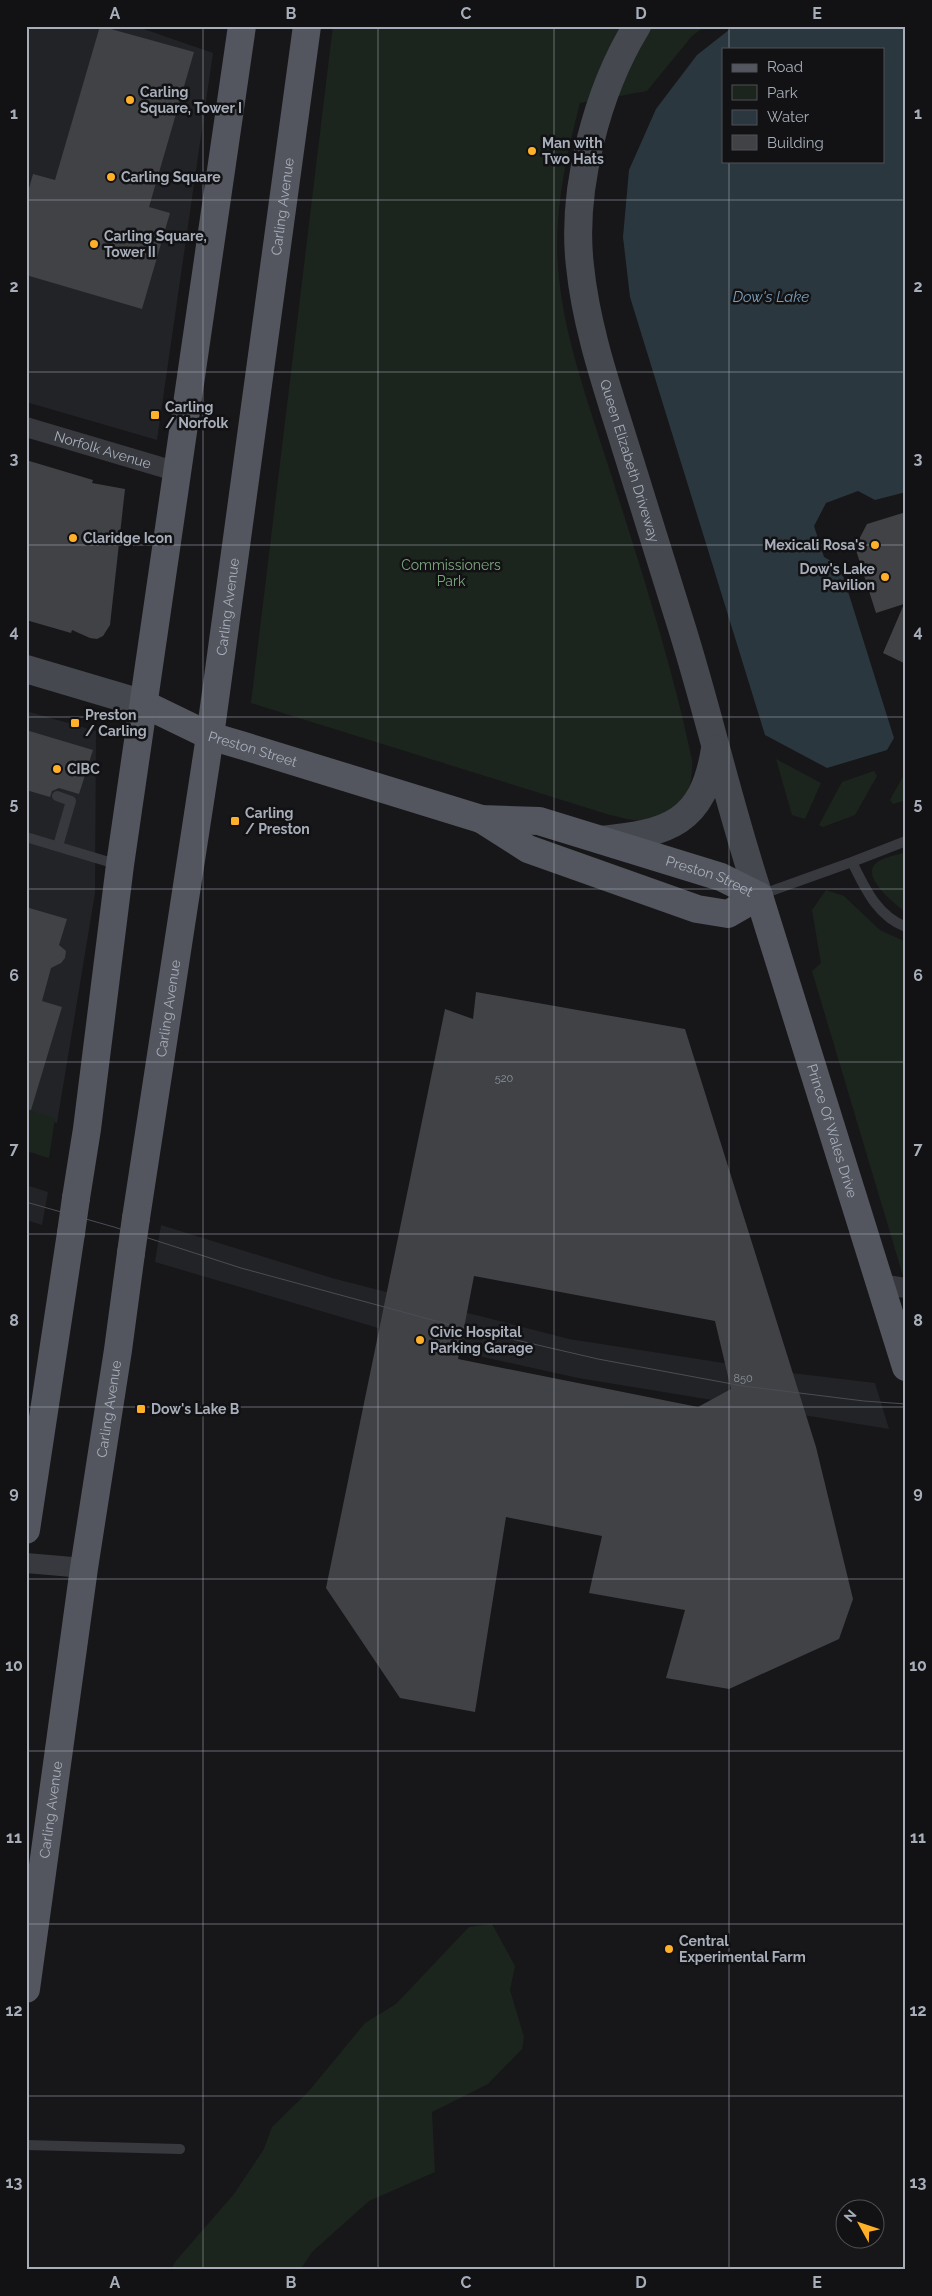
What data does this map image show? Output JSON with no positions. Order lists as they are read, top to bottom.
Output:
{
  "streets": {
    "main road": [
      "Carling Avenue",
      "Queen Elizabeth Driveway",
      "Preston Street",
      "Prince Of Wales Drive"
    ],
    "street": ["Norfolk Avenue"]
  },
  "crossings": [
    ["Carling Avenue", "Preston Street"],
    ["Queen Elizabeth Driveway", "Preston Street"],
    ["Queen Elizabeth Driveway", "Prince Of Wales Drive"],
    ["Preston Street", "Prince Of Wales Drive"]
  ],
  "water": ["Dow's Lake"],
  "parks": ["Commissioners Park"],
  "places": {
    "other": [
      "Carling Square, Tower I",
      "Man with Two Hats",
      "Carling Square",
      "Carling Square, Tower II",
      "Claridge Icon",
      "Mexicali Rosa's",
      "Dow's Lake Pavilion",
      "CIBC",
      "Civic Hospital Parking Garage",
      "Central Experimental Farm"
    ],
    "transit": [
      "Carling / Norfolk",
      "Preston / Carling",
      "Carling / Preston",
      "Dow's Lake B"
    ]
  },
  "house_numbers": ["520", "850"],
  "legend": [
    "Road",
    "Park",
    "Water",
    "Building"
  ],
  "north": "top left",
  "grid": {
    "columns": [
      "A",
      "B",
      "C",
      "D",
      "E"
    ],
    "rows": [
      "1",
      "2",
      "3",
      "4",
      "5",
      "6",
      "7",
      "8",
      "9",
      "10",
      "11",
      "12",
      "13"
    ]
  }
}
